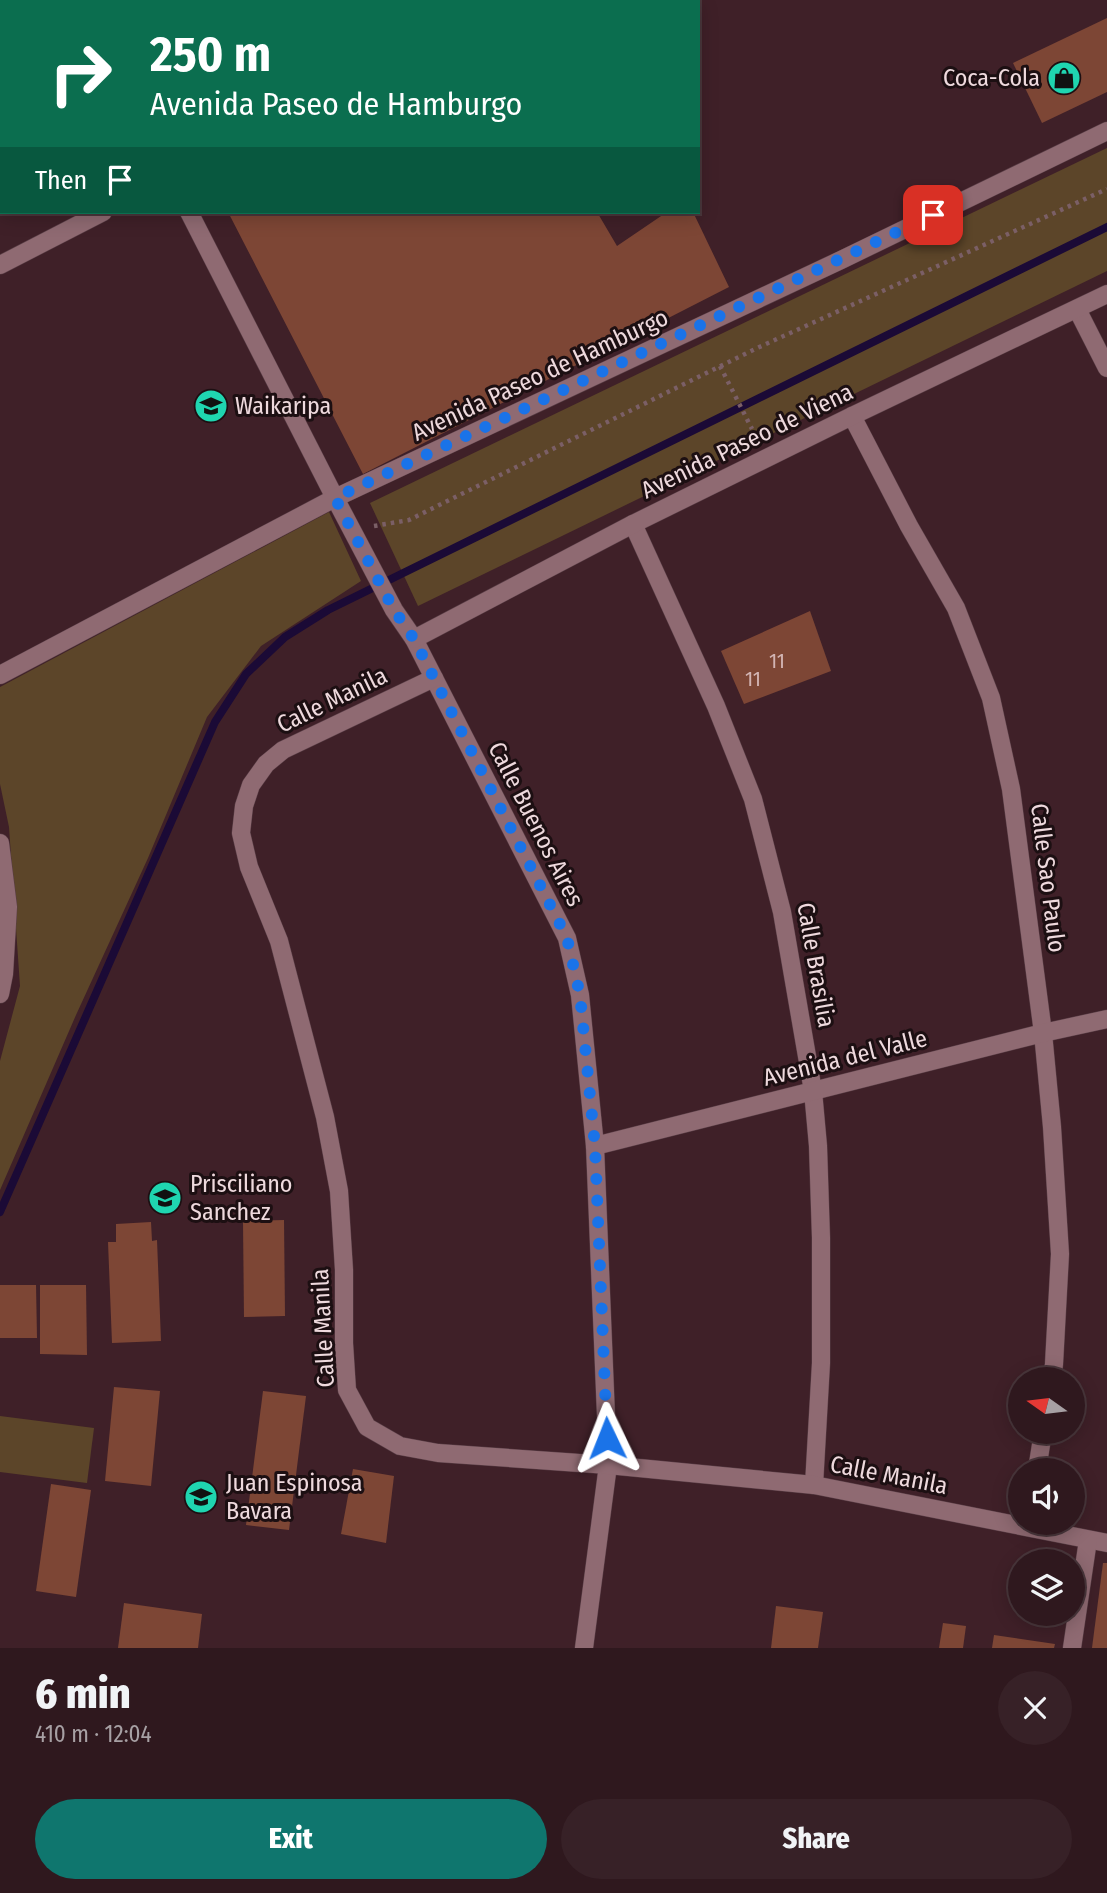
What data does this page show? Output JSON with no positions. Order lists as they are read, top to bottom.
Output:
{
  "streets": {
    "street": [
      "Avenida Paseo de Hamburgo",
      "Avenida Paseo de Viena",
      "Calle Manila",
      "Calle Buenos Aires",
      "Calle Sao Paulo",
      "Calle Brasilia",
      "Avenida del Valle"
    ]
  },
  "crossings": [
    ["Avenida Paseo de Hamburgo", "Calle Buenos Aires"],
    ["Avenida Paseo de Viena", "Calle Buenos Aires"],
    ["Avenida Paseo de Viena", "Calle Sao Paulo"],
    ["Avenida Paseo de Viena", "Calle Brasilia"],
    ["Calle Manila", "Calle Buenos Aires"],
    ["Calle Manila", "Calle Brasilia"],
    ["Calle Buenos Aires", "Avenida del Valle"],
    ["Calle Sao Paulo", "Avenida del Valle"],
    ["Calle Brasilia", "Avenida del Valle"]
  ],
  "places": {
    "shop": ["Coca-Cola"],
    "school or university": ["Waikaripa", "Prisciliano Sanchez", "Juan Espinosa Bavara"]
  },
  "house_numbers": ["11", "11"],
  "north": "left",
  "page": {
    "turn": ["250 m", "Avenida Paseo de Hamburgo"],
    "then": "Then",
    "heading": ["6 min", "410 m · 12:04"],
    "buttons": ["Exit", "Share"]
  }
}
